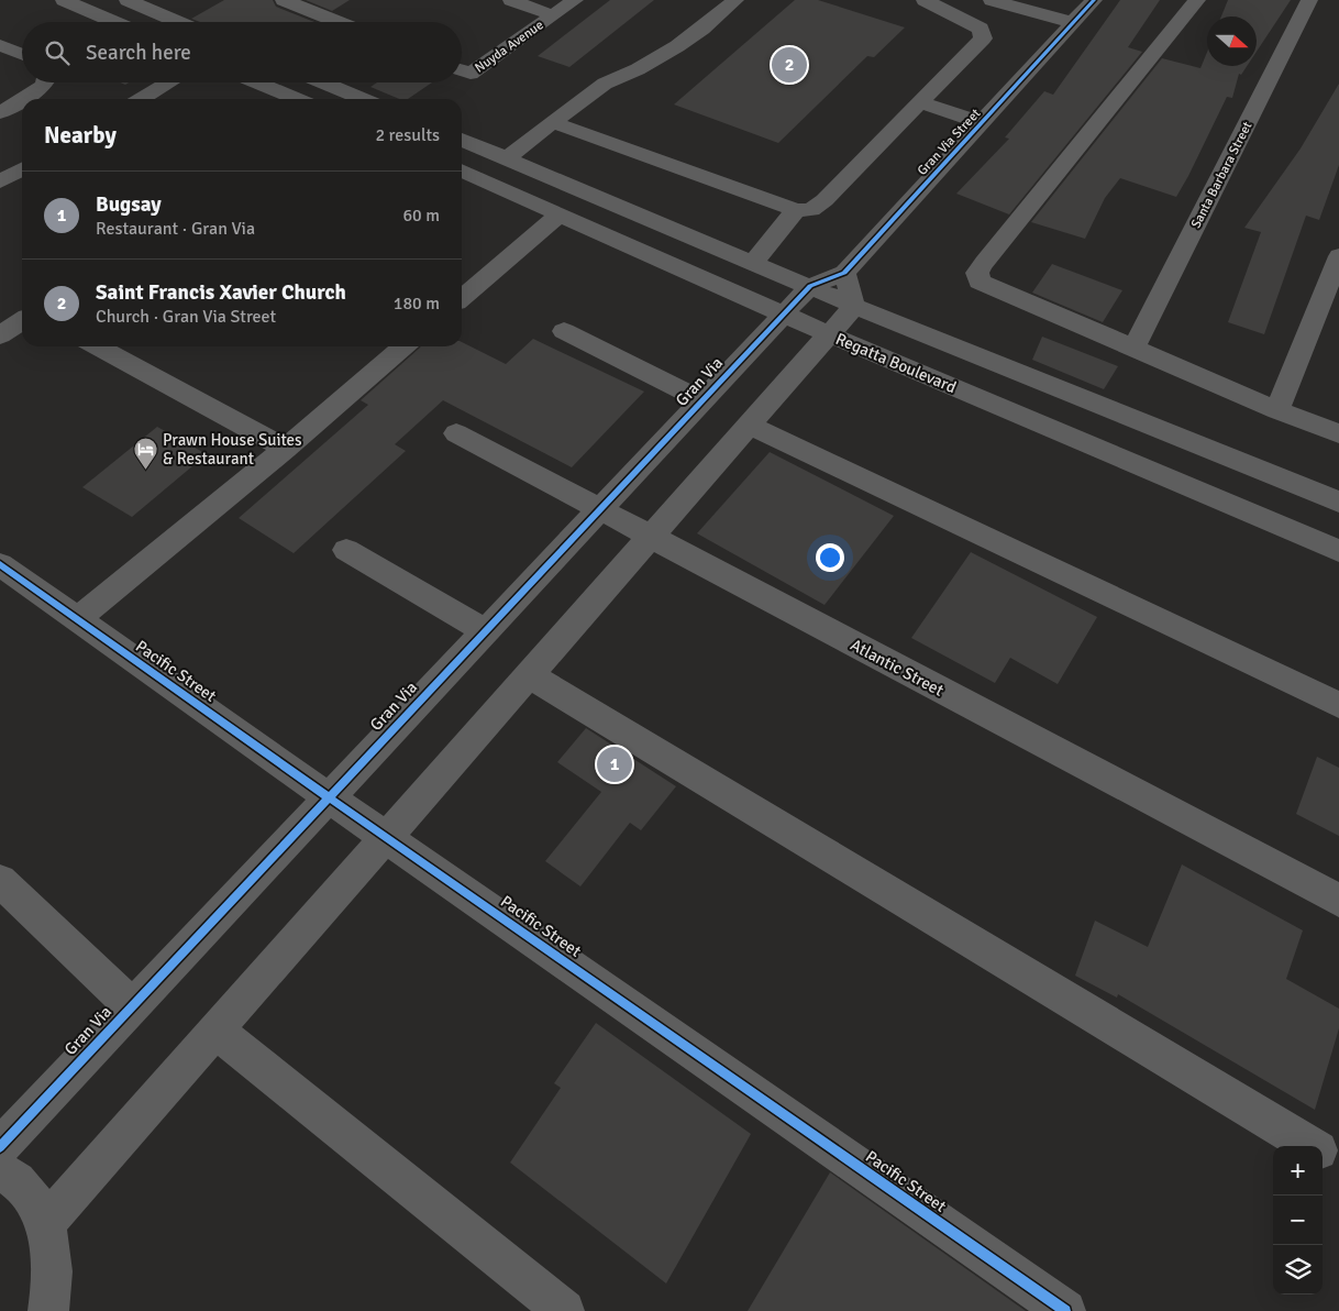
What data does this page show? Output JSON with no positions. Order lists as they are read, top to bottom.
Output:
{
  "streets": {
    "street": [
      "Nuyda Avenue",
      "Gran Via Street",
      "Santa Barbara Street",
      "Regatta Boulevard",
      "Gran Via",
      "Atlantic Street",
      "Pacific Street"
    ]
  },
  "crossings": [
    ["Gran Via Street", "Gran Via"],
    ["Regatta Boulevard", "Gran Via"],
    ["Gran Via", "Atlantic Street"],
    ["Gran Via", "Pacific Street"]
  ],
  "places": {
    "hotel": ["Prawn House Suites & Restaurant"]
  },
  "north": "right",
  "page": {
    "search": "Search here",
    "pins": ["2", "1"],
    "heading": ["Nearby", "2 results"],
    "list": [
      {
        "mark": "1",
        "name": "Bugsay",
        "note": "Restaurant · Gran Via",
        "value": "60 m"
      },
      {
        "mark": "2",
        "name": "Saint Francis Xavier Church",
        "note": "Church · Gran Via Street",
        "value": "180 m"
      }
    ],
    "map_buttons": ["+", "−"]
  }
}
